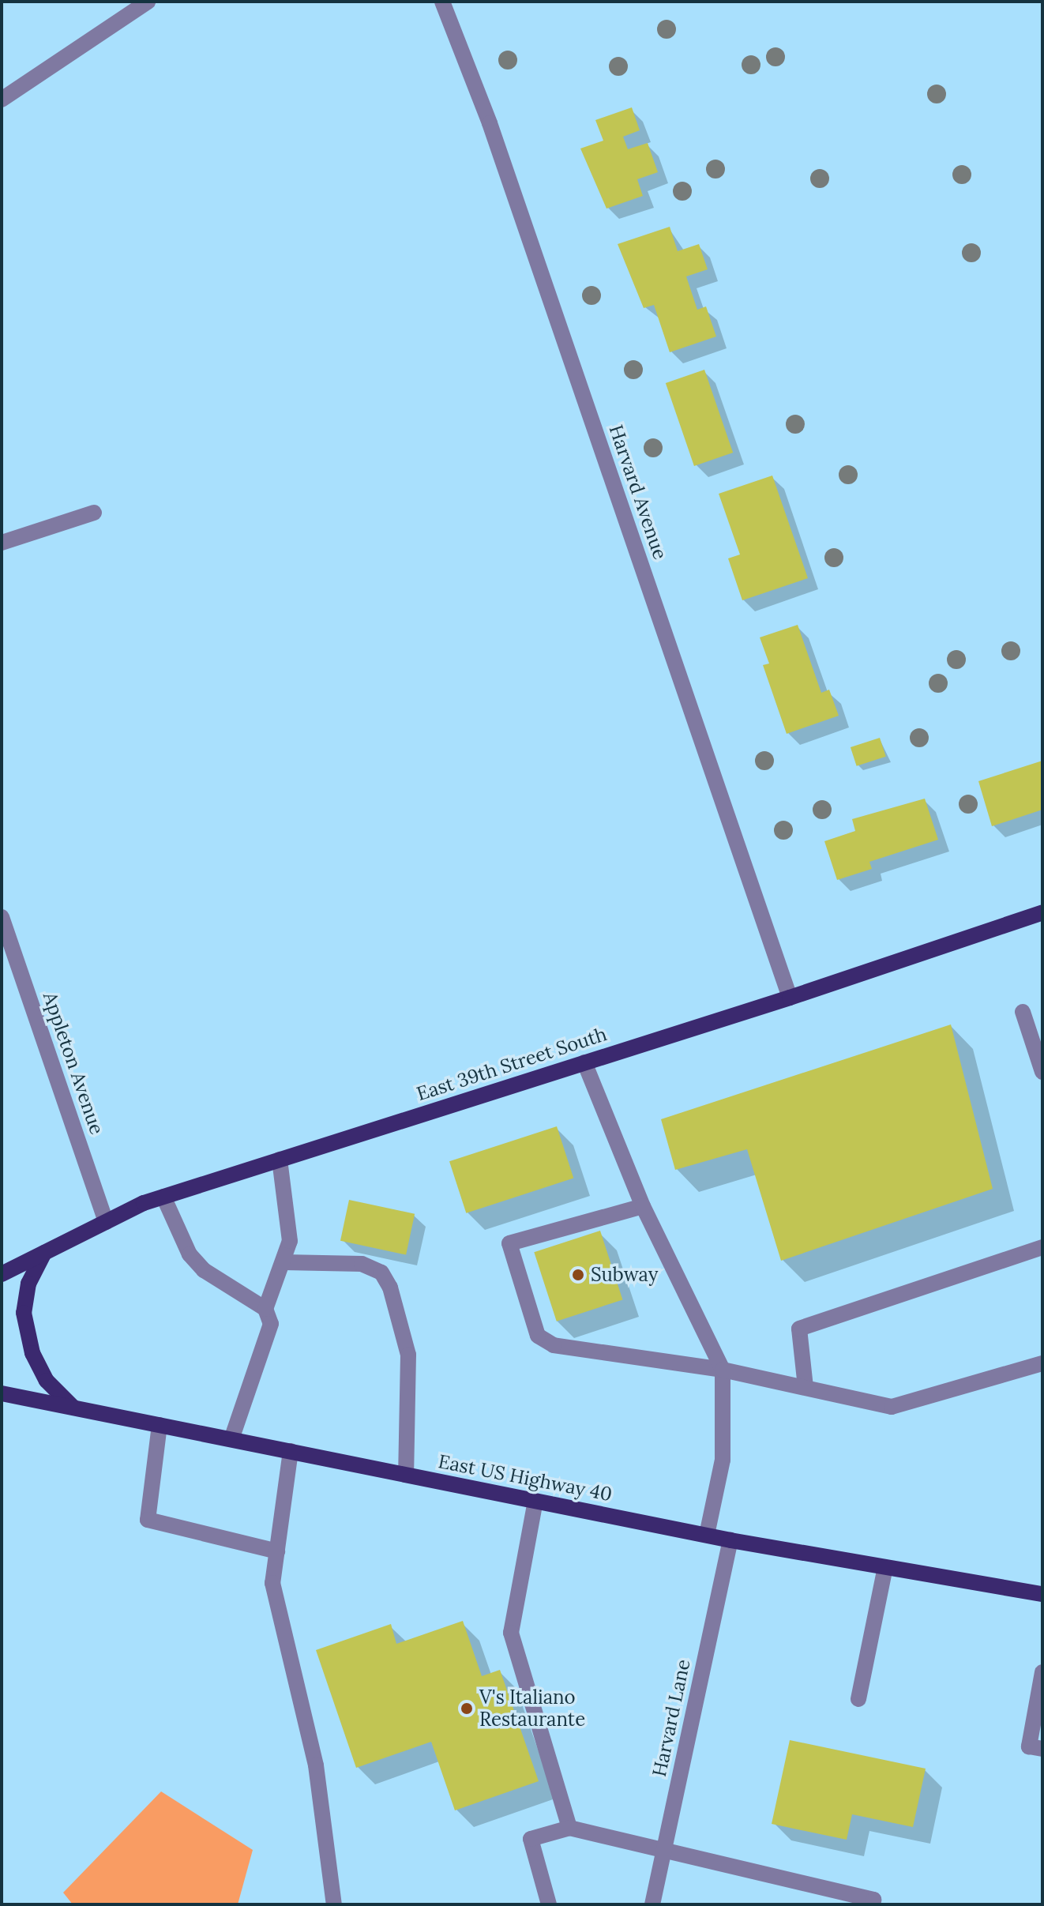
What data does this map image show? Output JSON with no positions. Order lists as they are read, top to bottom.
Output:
{
  "streets": {
    "main road": ["East 39th Street South", "East US Highway 40"],
    "street": ["Harvard Avenue", "Appleton Avenue", "Harvard Lane"]
  },
  "crossings": [
    ["Harvard Avenue", "East 39th Street South"],
    ["Appleton Avenue", "East 39th Street South"],
    ["East US Highway 40", "Harvard Lane"]
  ],
  "places": ["Subway", "V's Italiano Restaurante"]
}
